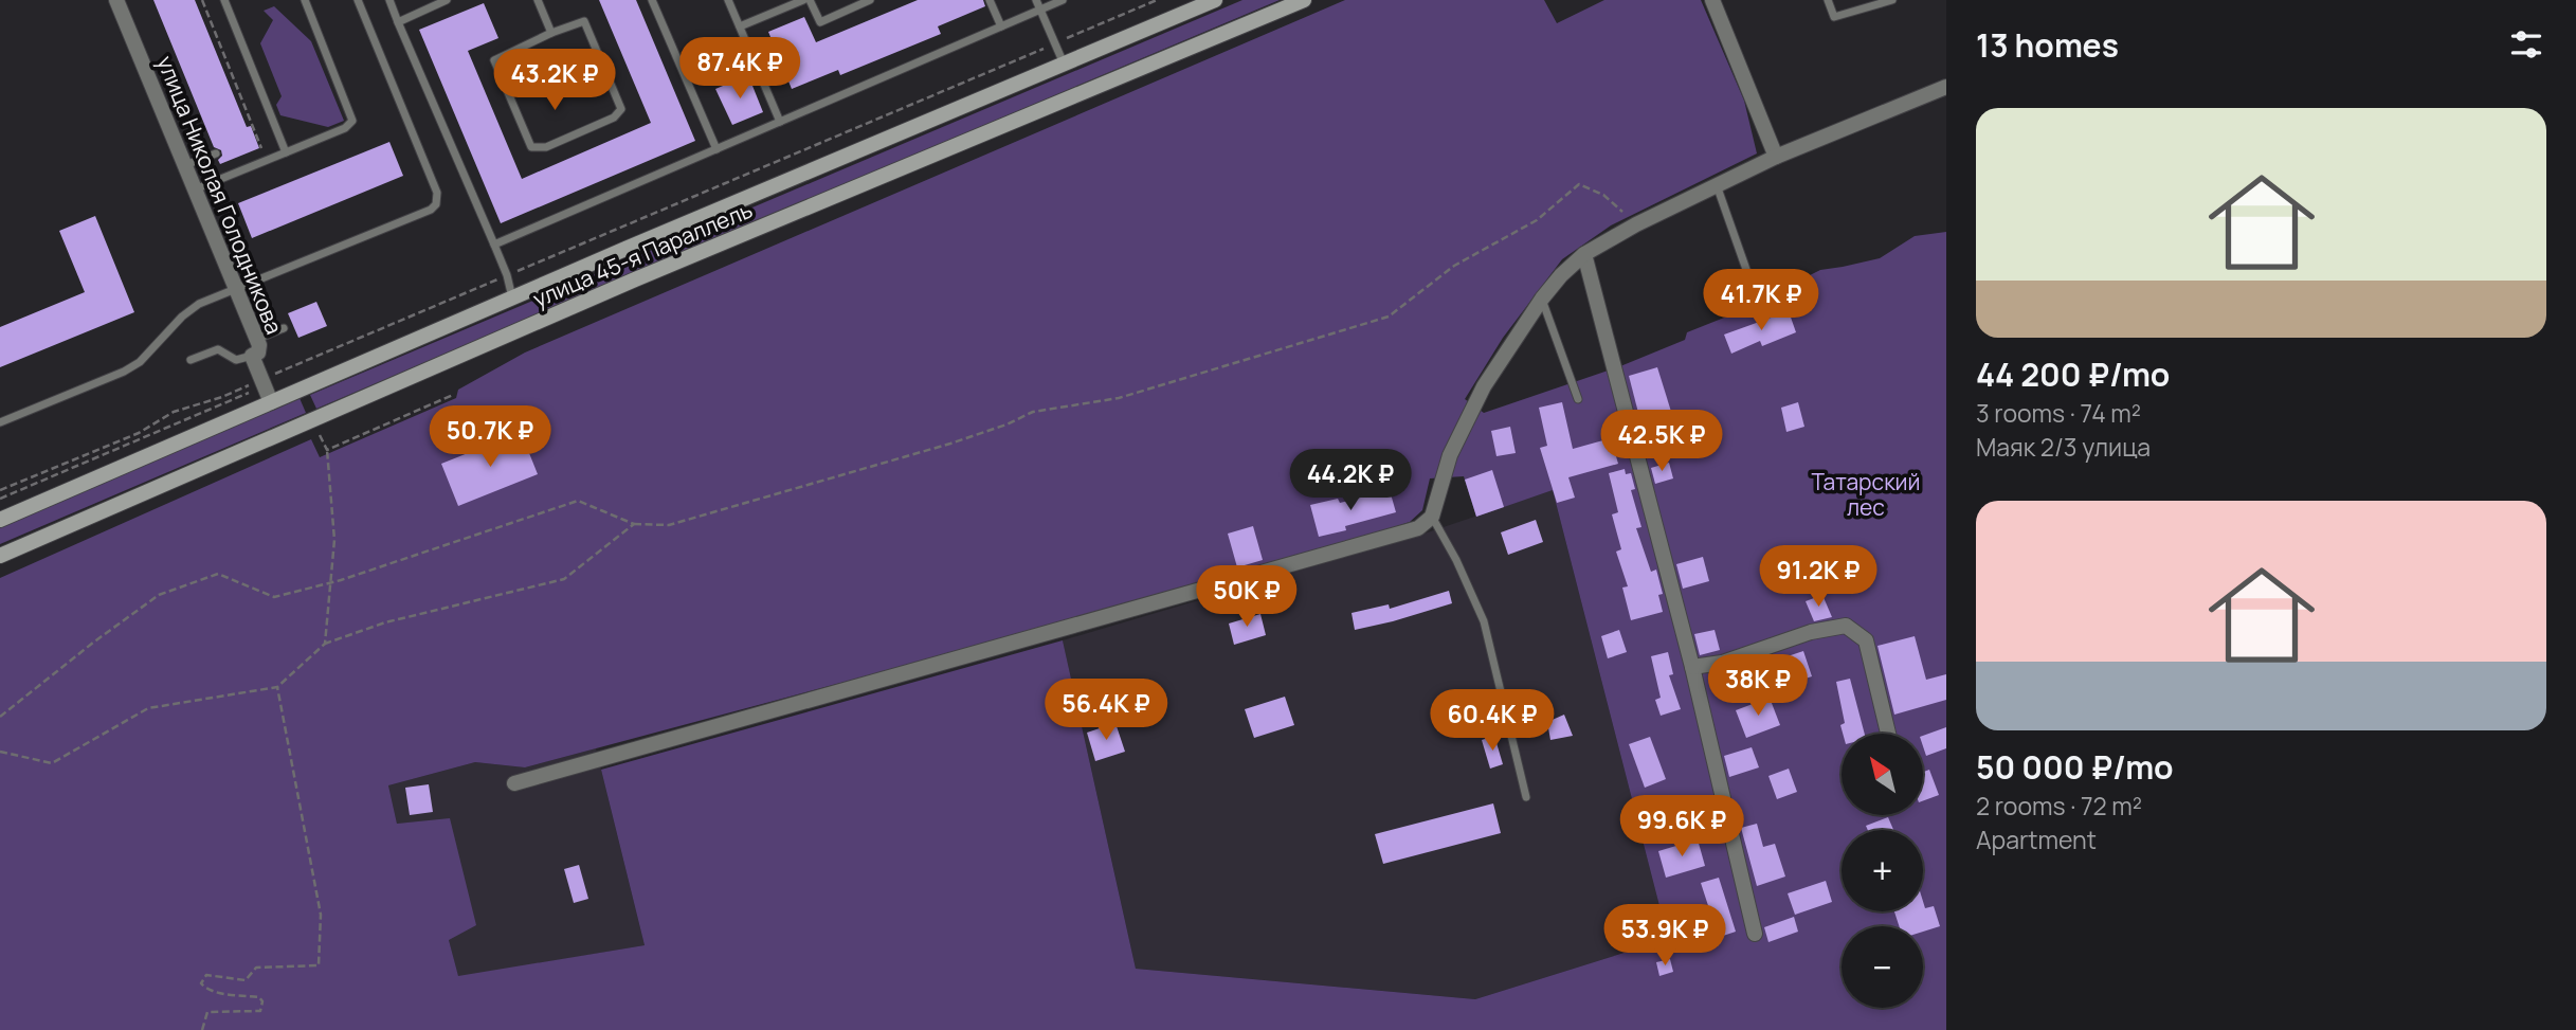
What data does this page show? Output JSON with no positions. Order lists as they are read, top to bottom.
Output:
{
  "streets": {
    "main road": ["улица 45-я Параллель"],
    "street": ["улица Николая Голодникова"]
  },
  "crossings": [
    ["улица Николая Голодникова", "улица 45-я Параллель"]
  ],
  "parks": ["Татарский лес"],
  "north": "top left",
  "page": {
    "heading": "13 homes",
    "price": [
      "87.4K ₽",
      "43.2K ₽",
      "41.7K ₽",
      "50.7K ₽",
      "42.5K ₽",
      "44.2K ₽",
      "91.2K ₽",
      "50K ₽",
      "38K ₽",
      "56.4K ₽",
      "60.4K ₽",
      "99.6K ₽",
      "53.9K ₽"
    ],
    "list": [
      {
        "name": "44 200 ₽/mo",
        "note": "3 rooms · 74 m² · Маяк 2/3 улица"
      },
      {
        "name": "50 000 ₽/mo",
        "note": "2 rooms · 72 m² · Apartment"
      }
    ],
    "map_buttons": ["+", "−"]
  }
}
